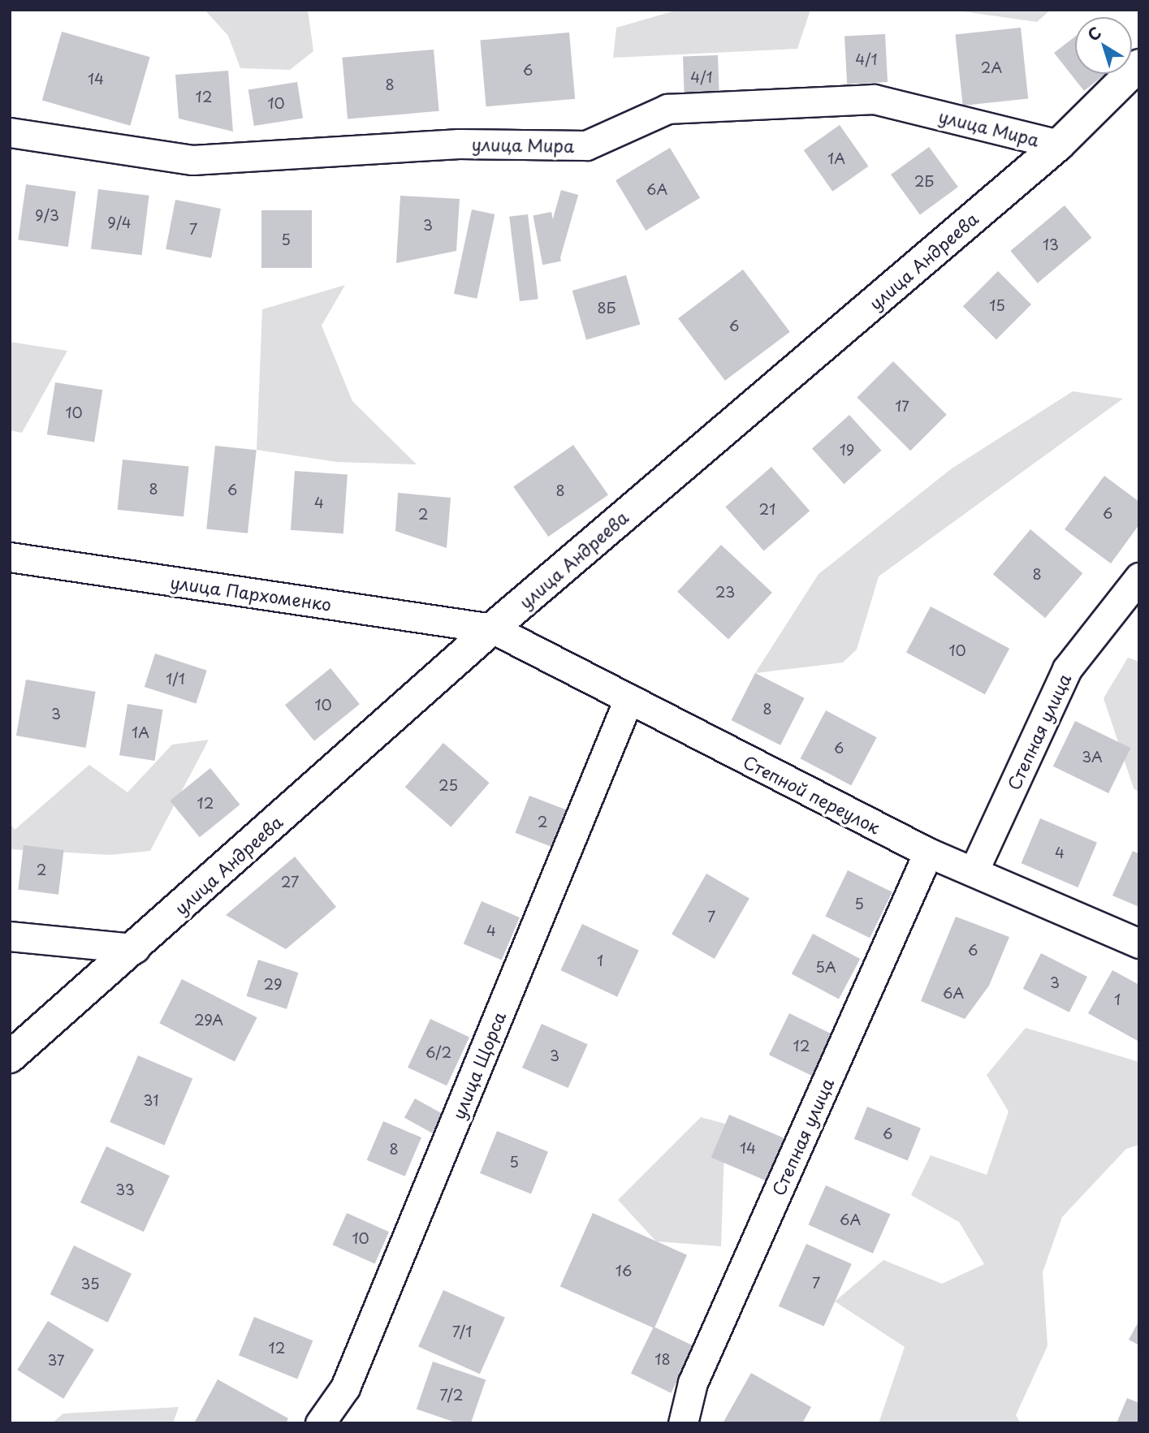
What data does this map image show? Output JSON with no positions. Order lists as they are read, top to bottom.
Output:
{
  "streets": {
    "main road": ["улица Андреева"],
    "street": [
      "улица Мира",
      "улица Пархоменко",
      "Степная улица",
      "Степной переулок",
      "улица Щорса"
    ]
  },
  "crossings": [
    ["улица Мира", "улица Андреева"],
    ["улица Андреева", "улица Пархоменко"],
    ["улица Андреева", "Степной переулок"],
    ["улица Пархоменко", "Степной переулок"],
    ["Степная улица", "Степной переулок"],
    ["Степной переулок", "улица Щорса"]
  ],
  "house_numbers": [
    "4/1",
    "2А",
    "6",
    "4/1",
    "14",
    "8",
    "12",
    "10",
    "1А",
    "2Б",
    "6А",
    "9/3",
    "9/4",
    "3",
    "7",
    "5",
    "13",
    "15",
    "8Б",
    "6",
    "17",
    "10",
    "19",
    "8",
    "6",
    "8",
    "4",
    "21",
    "6",
    "2",
    "8",
    "23",
    "10",
    "1/1",
    "10",
    "8",
    "3",
    "1А",
    "6",
    "3А",
    "25",
    "12",
    "2",
    "4",
    "2",
    "27",
    "5",
    "7",
    "4",
    "6",
    "1",
    "5А",
    "3",
    "29",
    "6А",
    "1",
    "29А",
    "12",
    "6/2",
    "3",
    "31",
    "6",
    "14",
    "8",
    "5",
    "33",
    "6А",
    "10",
    "16",
    "7",
    "35",
    "7/1",
    "12",
    "18",
    "37",
    "7/2"
  ],
  "north": "top left"
}
